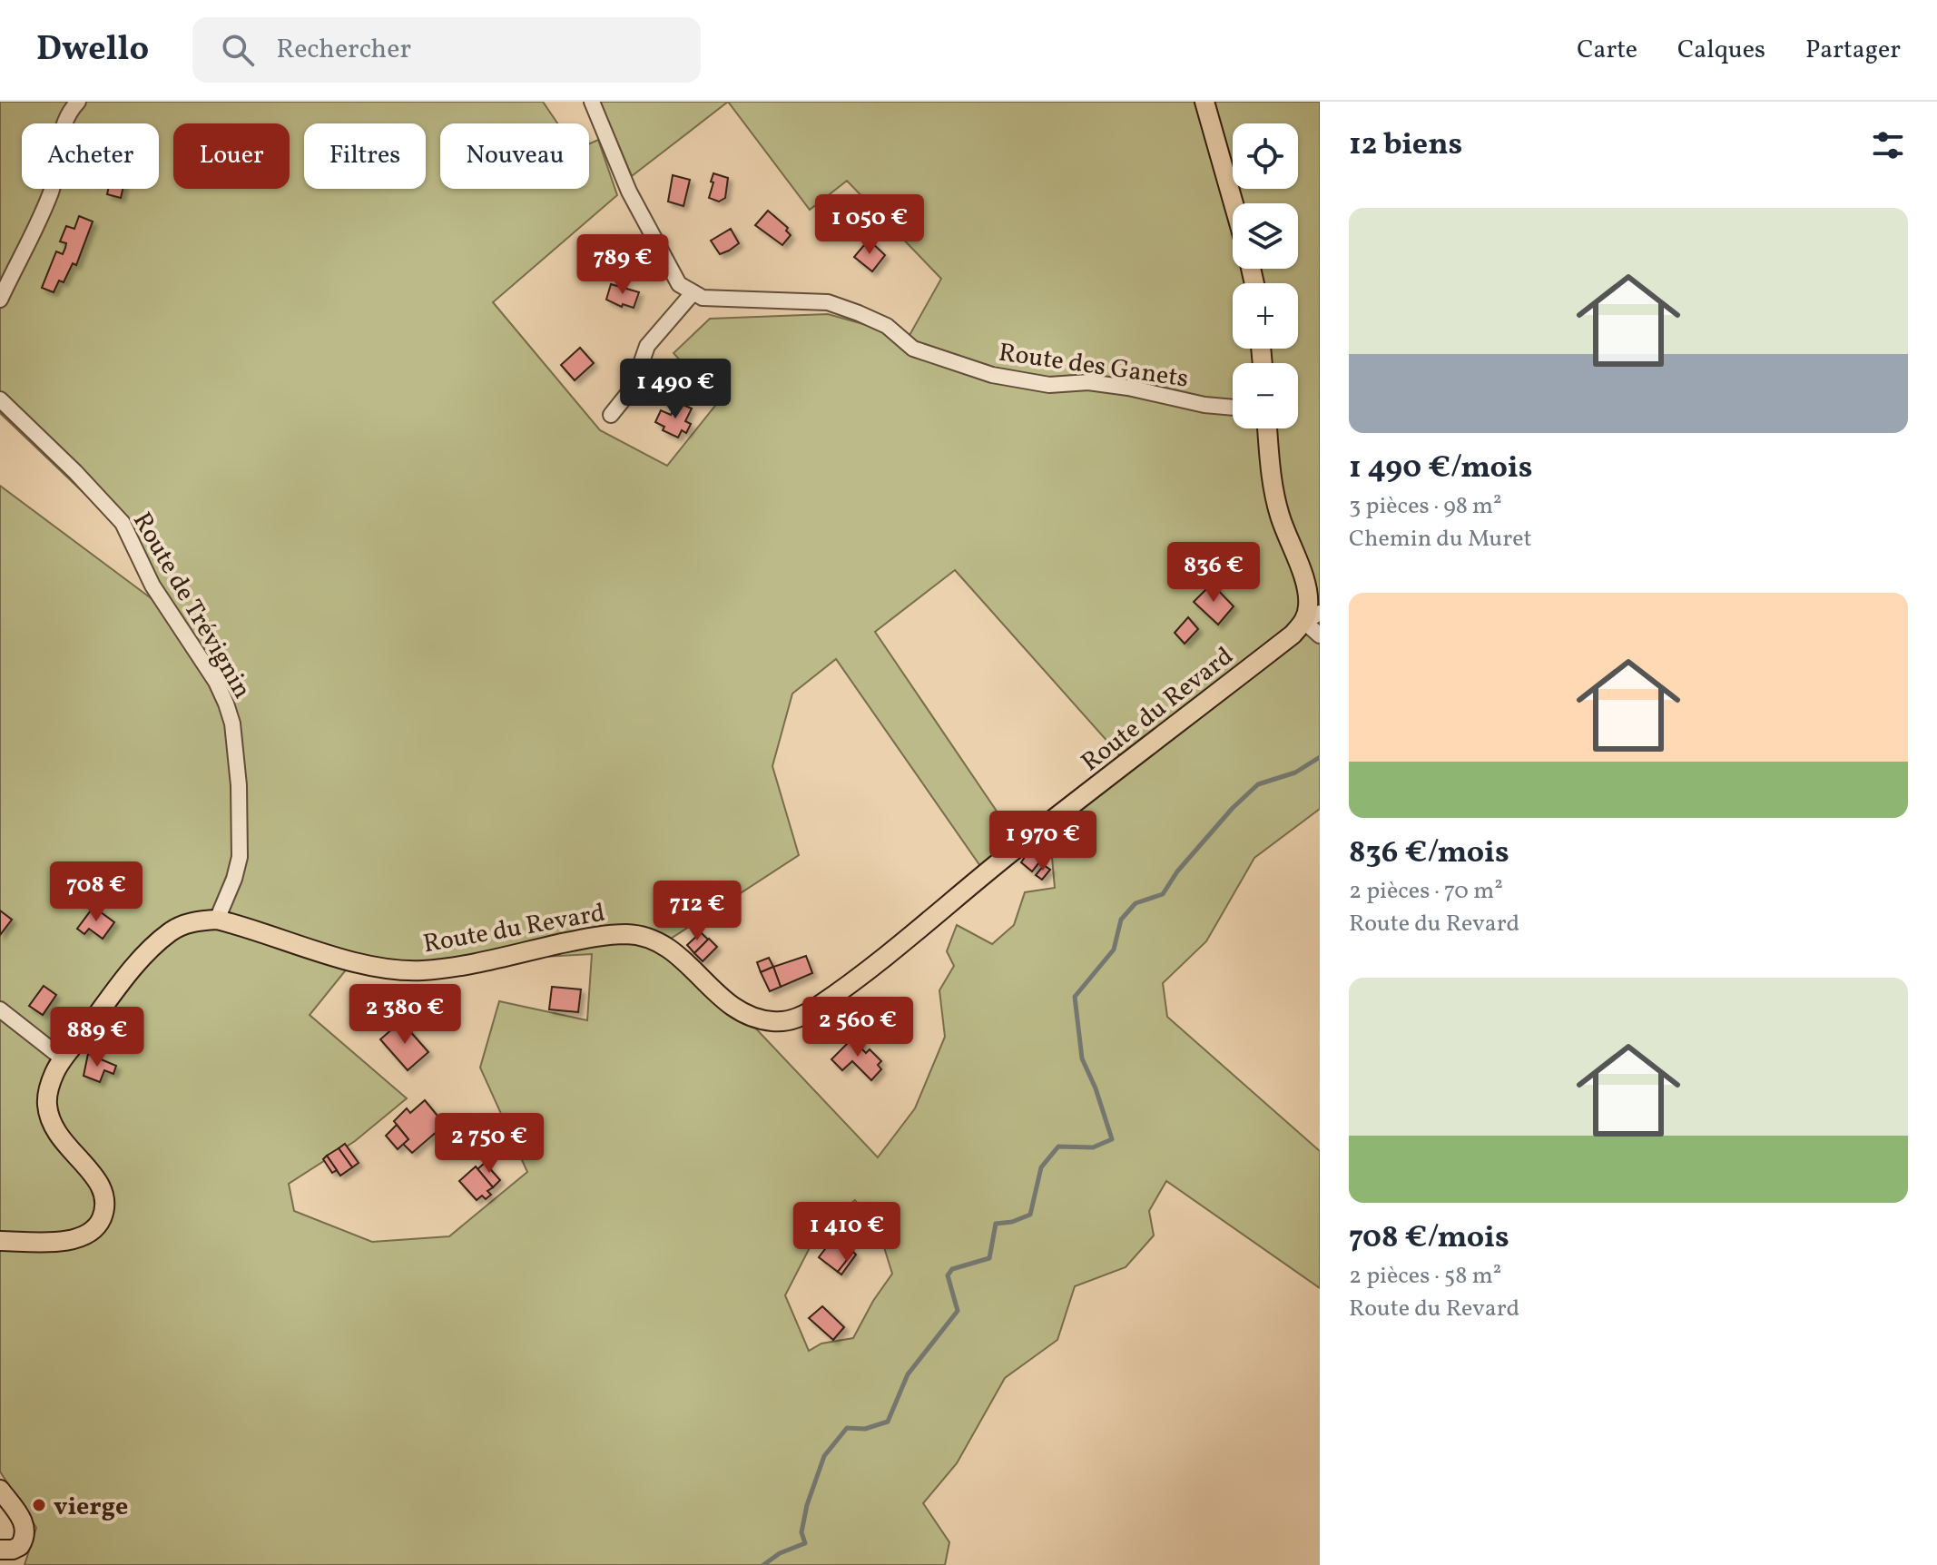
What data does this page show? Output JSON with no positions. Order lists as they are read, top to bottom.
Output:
{
  "streets": {
    "main road": ["Route du Revard"],
    "street": ["Route des Ganets", "Route de Trévignin"]
  },
  "crossings": [
    ["Route de Trévignin", "Route du Revard"]
  ],
  "places": ["vierge"],
  "page": {
    "header": "Dwello",
    "search": "Rechercher",
    "nav": ["Carte", "Calques", "Partager"],
    "heading": "12 biens",
    "map_buttons": ["+", "−"],
    "chip": [
      "Acheter",
      "Louer",
      "Filtres",
      "Nouveau"
    ],
    "list": [
      {
        "name": "1 490 €/mois",
        "note": "3 pièces · 98 m² · Chemin du Muret"
      },
      {
        "name": "836 €/mois",
        "note": "2 pièces · 70 m² · Route du Revard"
      },
      {
        "name": "708 €/mois",
        "note": "2 pièces · 58 m² · Route du Revard"
      }
    ],
    "price": [
      "1 050 €",
      "789 €",
      "1 490 €",
      "836 €",
      "1 970 €",
      "708 €",
      "712 €",
      "2 380 €",
      "2 560 €",
      "889 €",
      "2 750 €",
      "1 410 €"
    ]
  }
}
